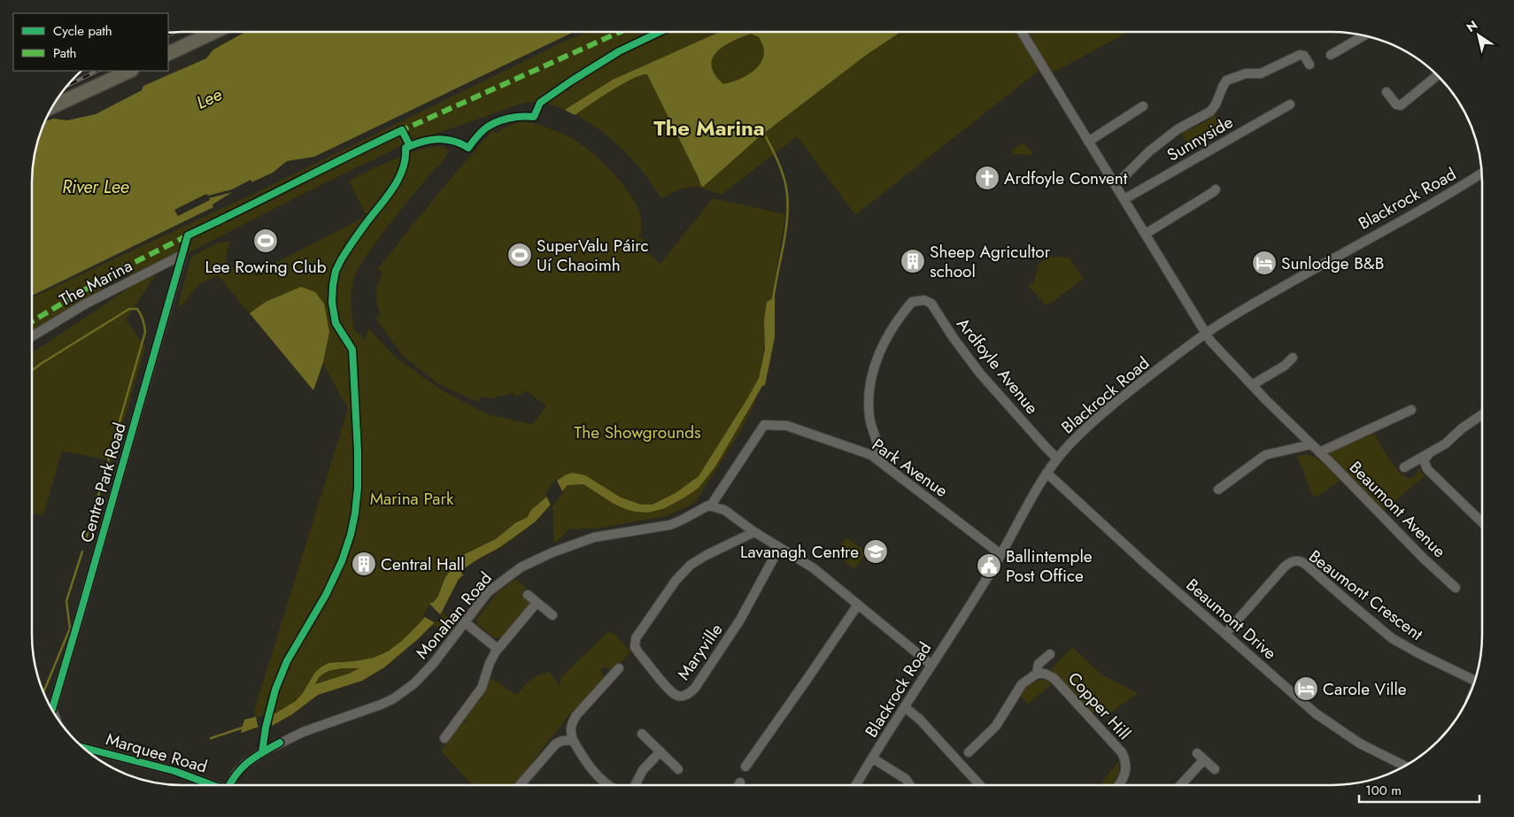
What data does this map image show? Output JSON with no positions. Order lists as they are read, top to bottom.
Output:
{
  "streets": {
    "street": [
      "Sunnyside",
      "Blackrock Road",
      "The Marina",
      "Ardfoyle Avenue",
      "Park Avenue",
      "Centre Park Road",
      "Beaumont Avenue",
      "Beaumont Crescent",
      "Monahan Road",
      "Beaumont Drive",
      "Maryville",
      "Copper Hill",
      "Marquee Road"
    ]
  },
  "crossings": [
    ["Sunnyside", "Beaumont Avenue"],
    ["Blackrock Road", "Ardfoyle Avenue"],
    ["Blackrock Road", "Park Avenue"],
    ["Blackrock Road", "Beaumont Avenue"],
    ["Blackrock Road", "Beaumont Drive"],
    ["The Marina", "Centre Park Road"],
    ["Ardfoyle Avenue", "Park Avenue"],
    ["Park Avenue", "Monahan Road"],
    ["Beaumont Crescent", "Beaumont Drive"]
  ],
  "districts": ["The Marina"],
  "water": ["Lee", "River Lee"],
  "parks": ["The Showgrounds", "Marina Park"],
  "places": {
    "church": ["Ardfoyle Convent"],
    "sports": ["Lee Rowing Club", "SuperValu Páirc Uí Chaoimh"],
    "building": ["Sheep Agricultor school", "Central Hall"],
    "hotel": ["Sunlodge B&B", "Carole Ville"],
    "school or university": ["Lavanagh Centre"],
    "public building": ["Ballintemple Post Office"]
  },
  "legend": ["Cycle path", "Path"],
  "scale_bar": "100 m",
  "north": "top left"
}
